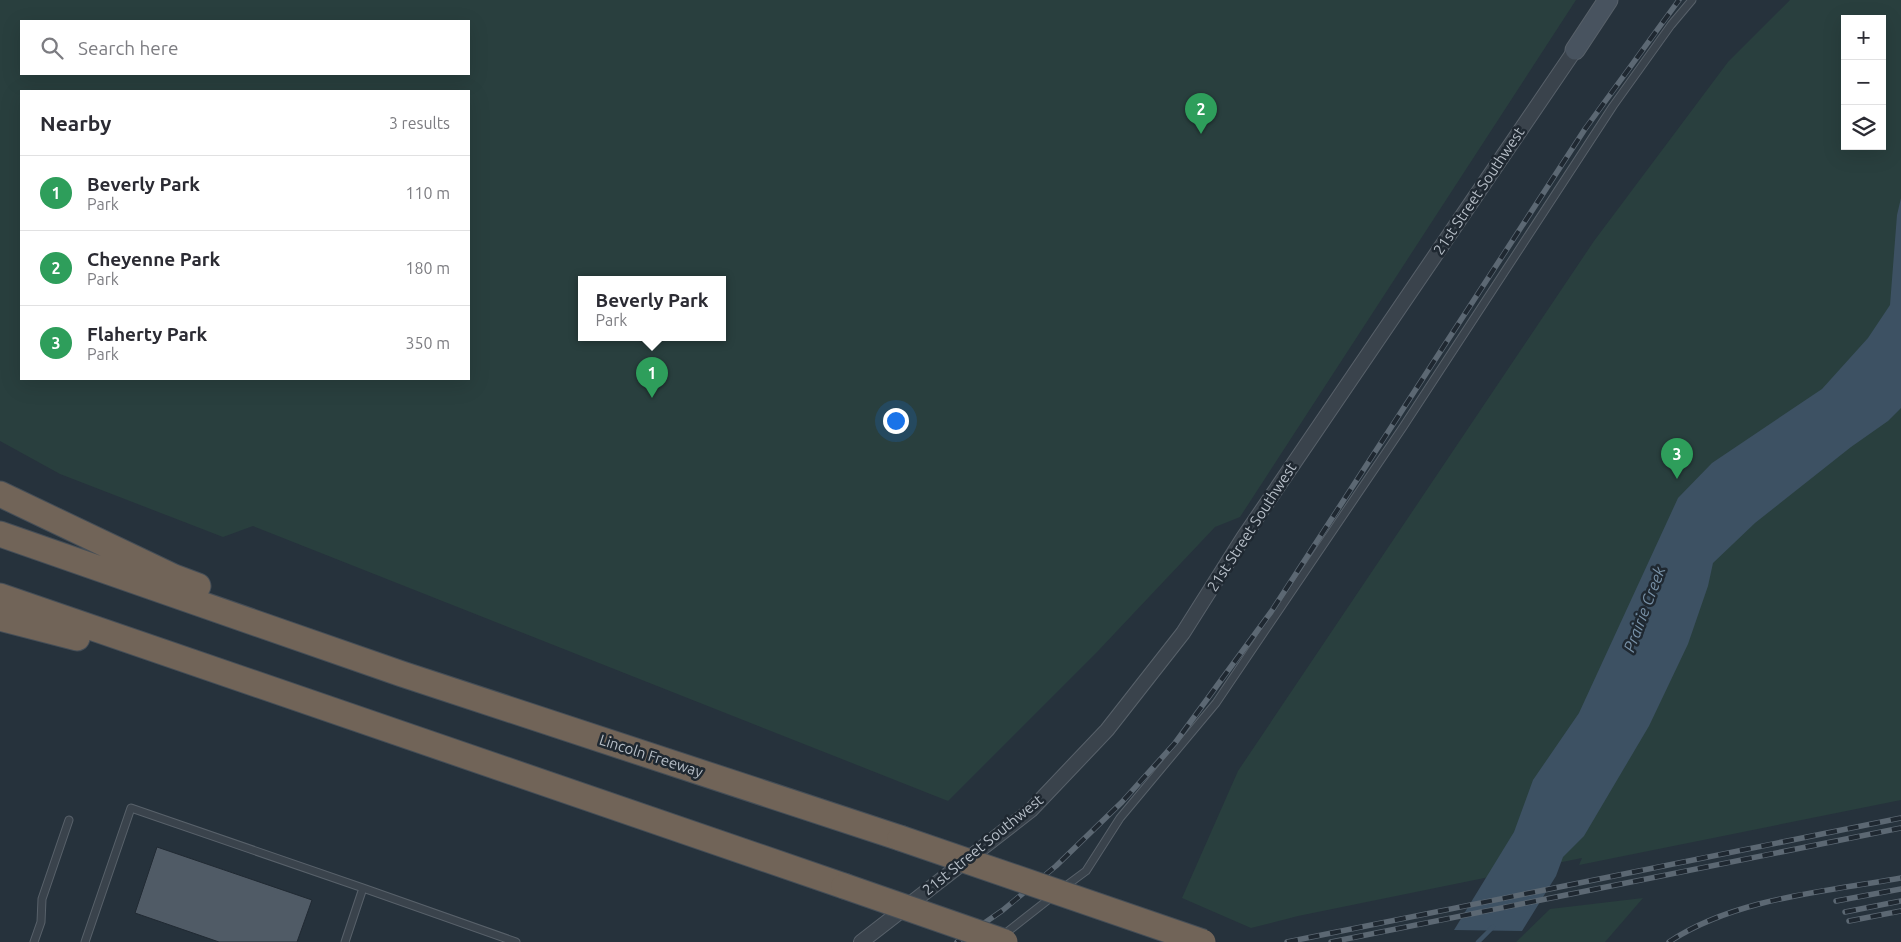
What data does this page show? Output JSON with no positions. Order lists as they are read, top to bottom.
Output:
{
  "streets": {
    "highway": ["Lincoln Freeway"],
    "street": ["21st Street Southwest"]
  },
  "water": ["Prairie Creek"],
  "page": {
    "map_buttons": ["+", "−"],
    "search": "Search here",
    "heading": ["Nearby", "3 results"],
    "pins": ["2", "1", "3"],
    "list": [
      {
        "mark": "1",
        "name": "Beverly Park",
        "note": "Park",
        "value": "110 m"
      },
      {
        "mark": "2",
        "name": "Cheyenne Park",
        "note": "Park",
        "value": "180 m"
      },
      {
        "mark": "3",
        "name": "Flaherty Park",
        "note": "Park",
        "value": "350 m"
      }
    ],
    "popup": ["Beverly Park", "Park"]
  }
}
